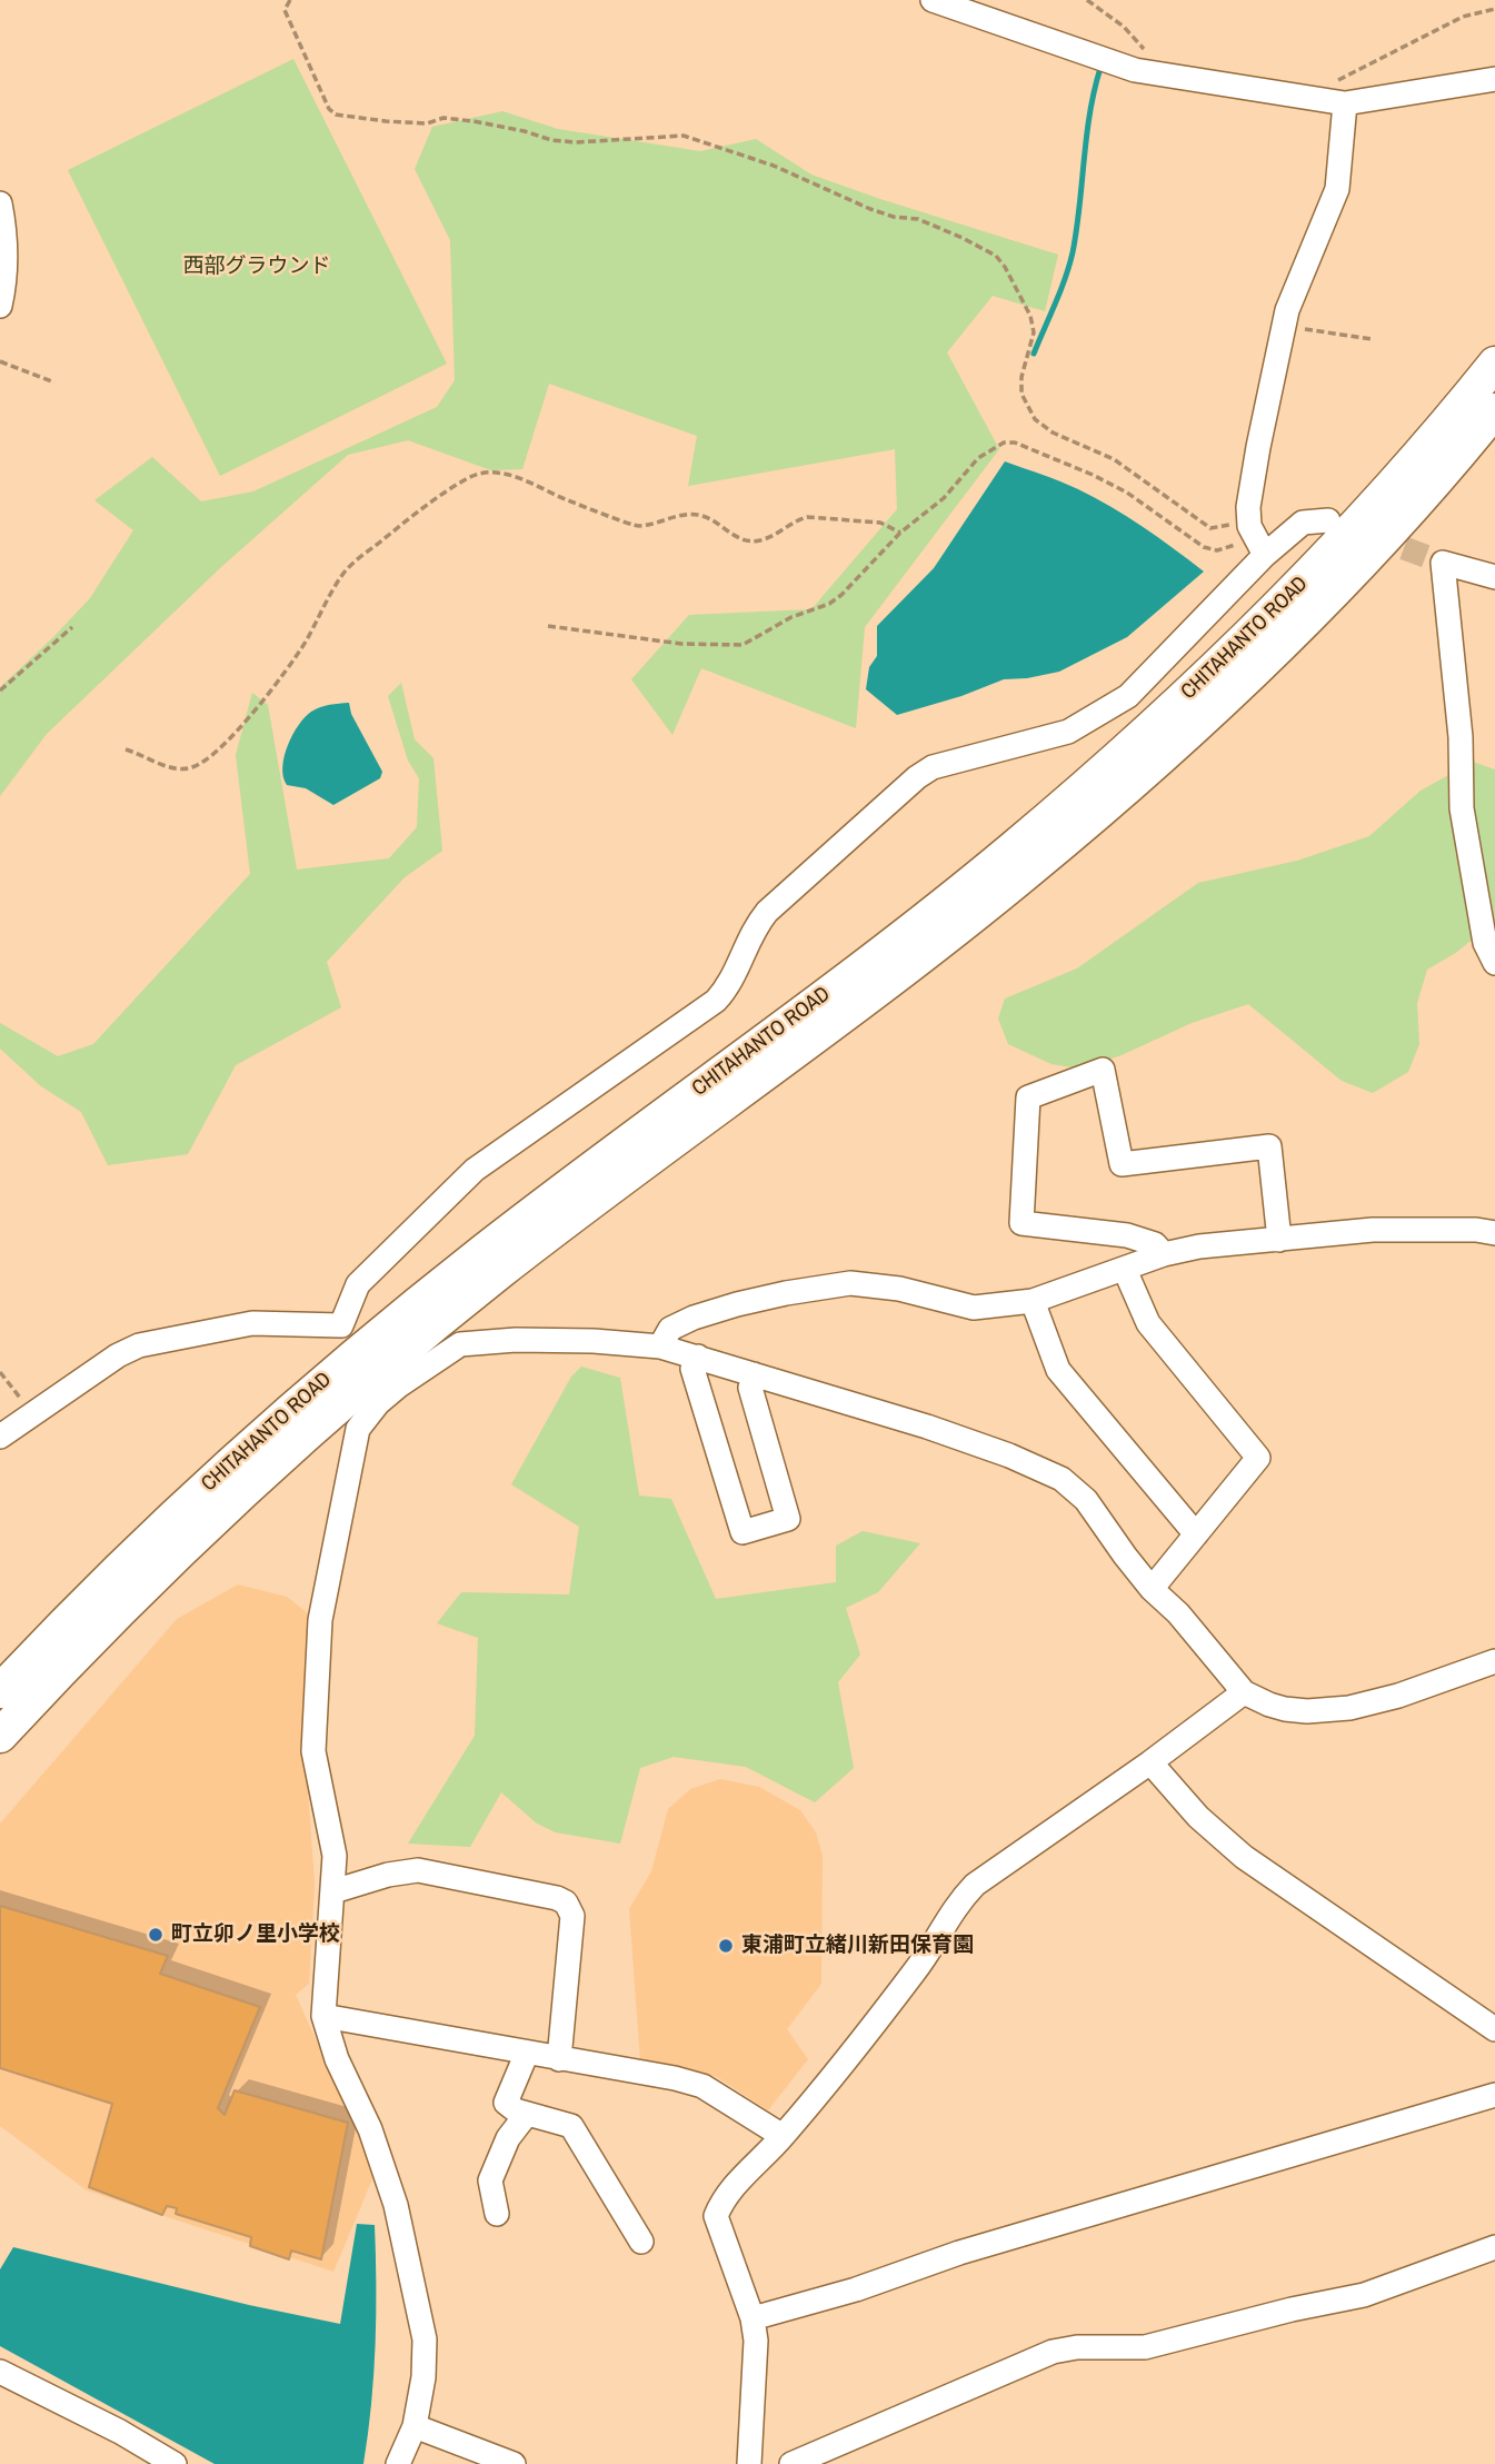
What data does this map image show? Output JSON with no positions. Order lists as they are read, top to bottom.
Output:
{
  "streets": {
    "highway": ["CHITAHANTO ROAD"]
  },
  "parks": ["西部グラウンド"],
  "places": ["町立卯ノ里小学校", "東浦町立緒川新田保育園"]
}
